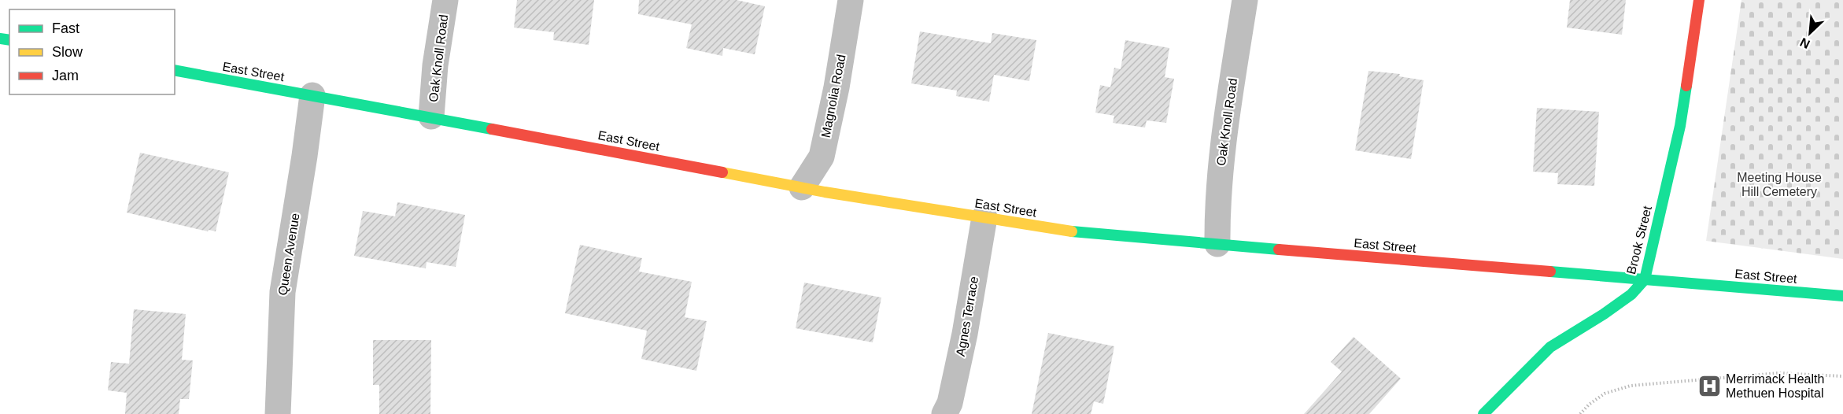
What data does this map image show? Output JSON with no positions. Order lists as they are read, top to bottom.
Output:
{
  "streets": {
    "main road": ["East Street", "Brook Street"],
    "street": [
      "Oak Knoll Road",
      "Magnolia Road",
      "Queen Avenue",
      "Agnes Terrace"
    ]
  },
  "crossings": [
    ["Oak Knoll Road", "East Street"],
    ["East Street", "Magnolia Road"],
    ["East Street", "Brook Street"],
    ["East Street", "Queen Avenue"],
    ["East Street", "Agnes Terrace"]
  ],
  "parks": ["Meeting House Hill Cemetery"],
  "places": {
    "hospital": ["Merrimack Health Methuen Hospital"]
  },
  "legend": ["Fast", "Slow", "Jam"],
  "north": "bottom left"
}
